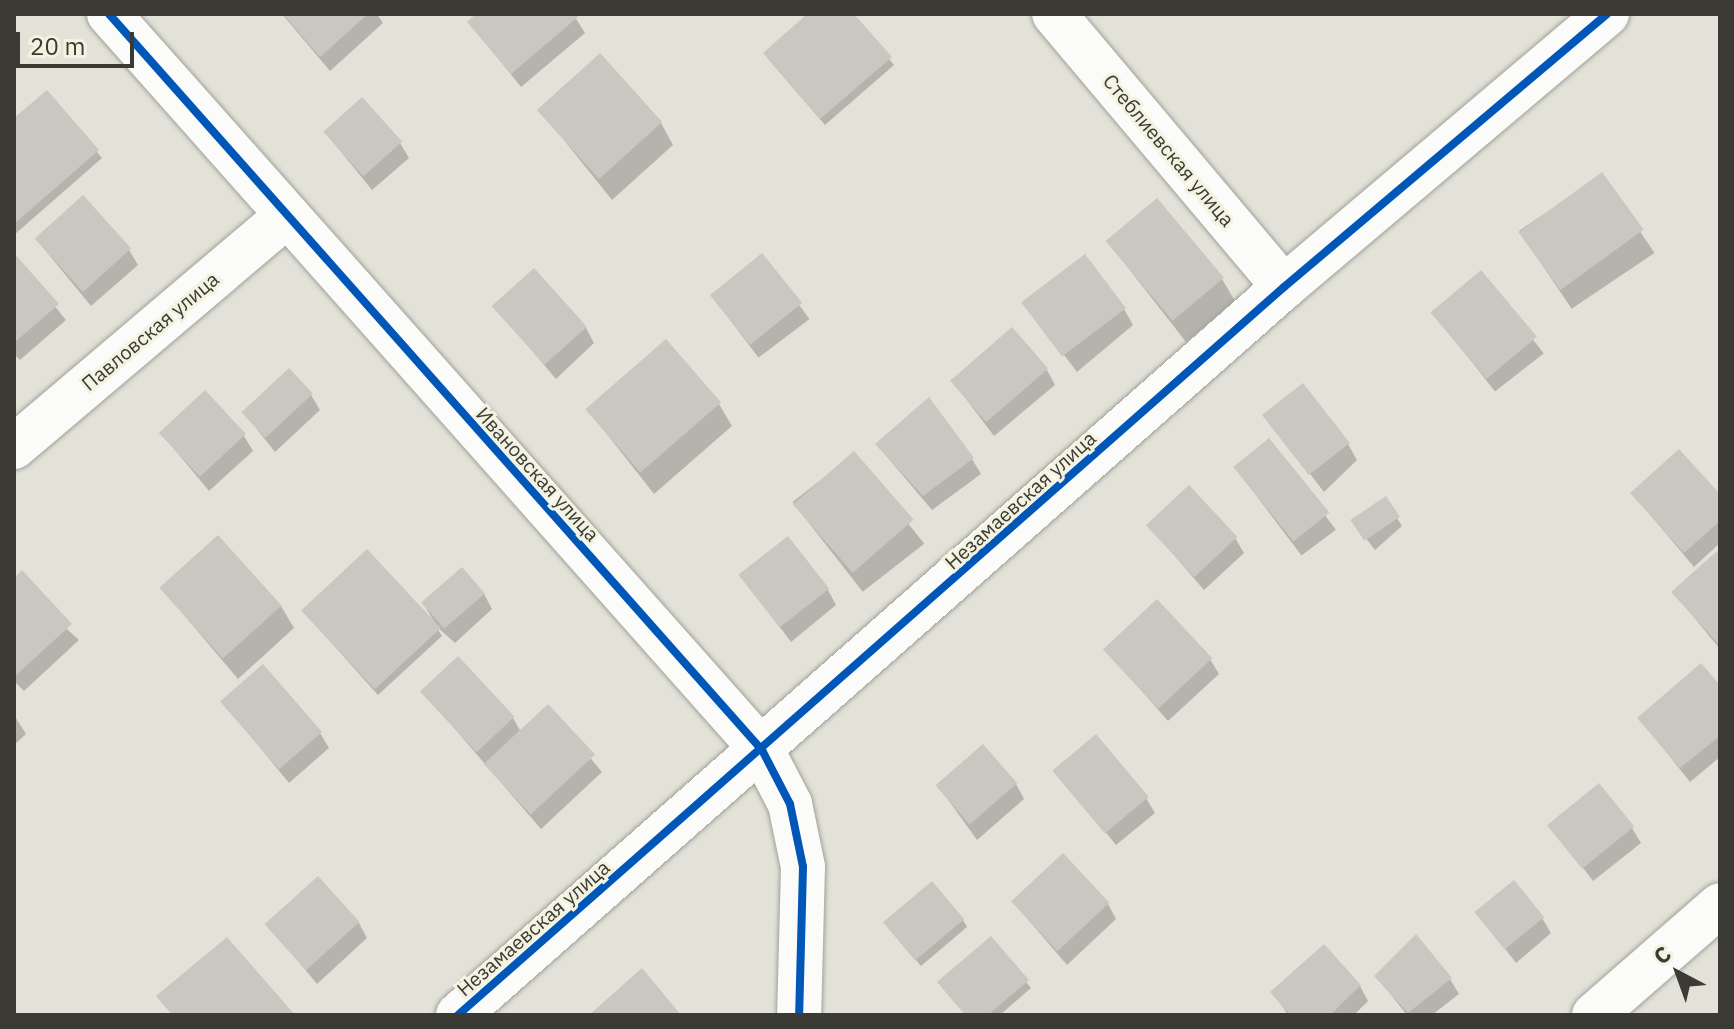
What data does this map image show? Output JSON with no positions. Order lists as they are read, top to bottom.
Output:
{
  "streets": {
    "street": [
      "Стеблиевская улица",
      "Павловская улица",
      "Ивановская улица",
      "Незамаевская улица"
    ]
  },
  "crossings": [
    ["Стеблиевская улица", "Незамаевская улица"],
    ["Павловская улица", "Ивановская улица"],
    ["Ивановская улица", "Незамаевская улица"]
  ],
  "scale_bar": "20 m",
  "north": "top left"
}
